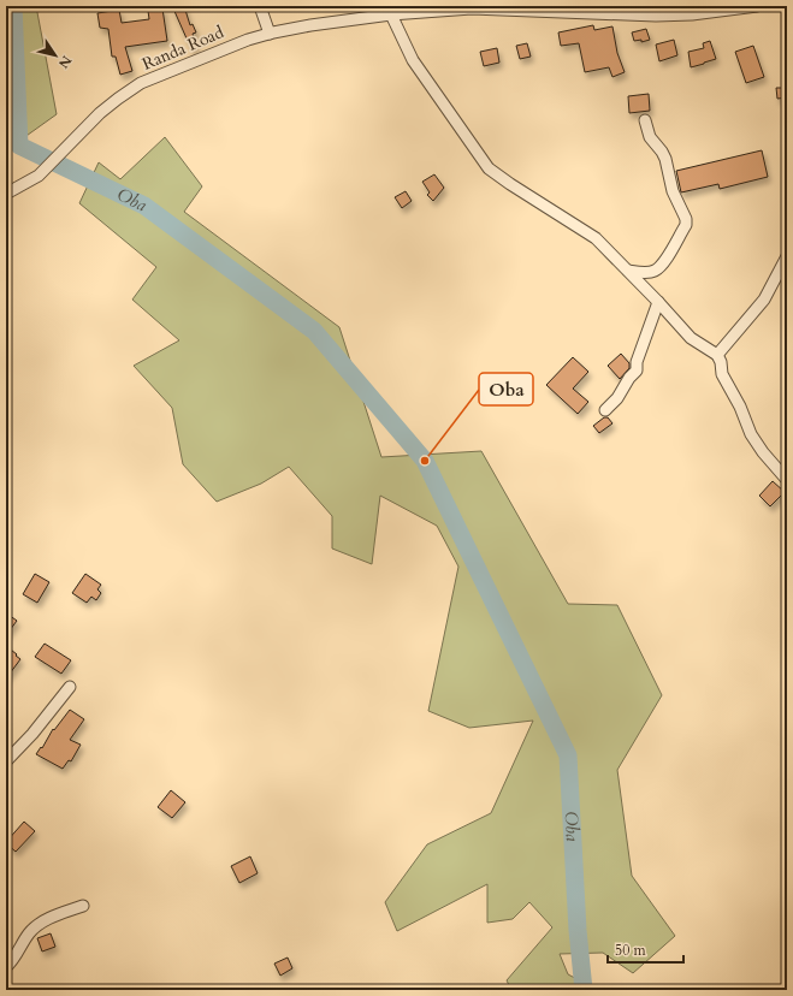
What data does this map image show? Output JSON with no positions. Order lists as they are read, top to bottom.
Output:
{
  "streets": {
    "street": ["Randa Road"]
  },
  "water": ["Oba"],
  "places": ["Oba"],
  "scale_bar": "50 m",
  "north": "bottom right"
}
